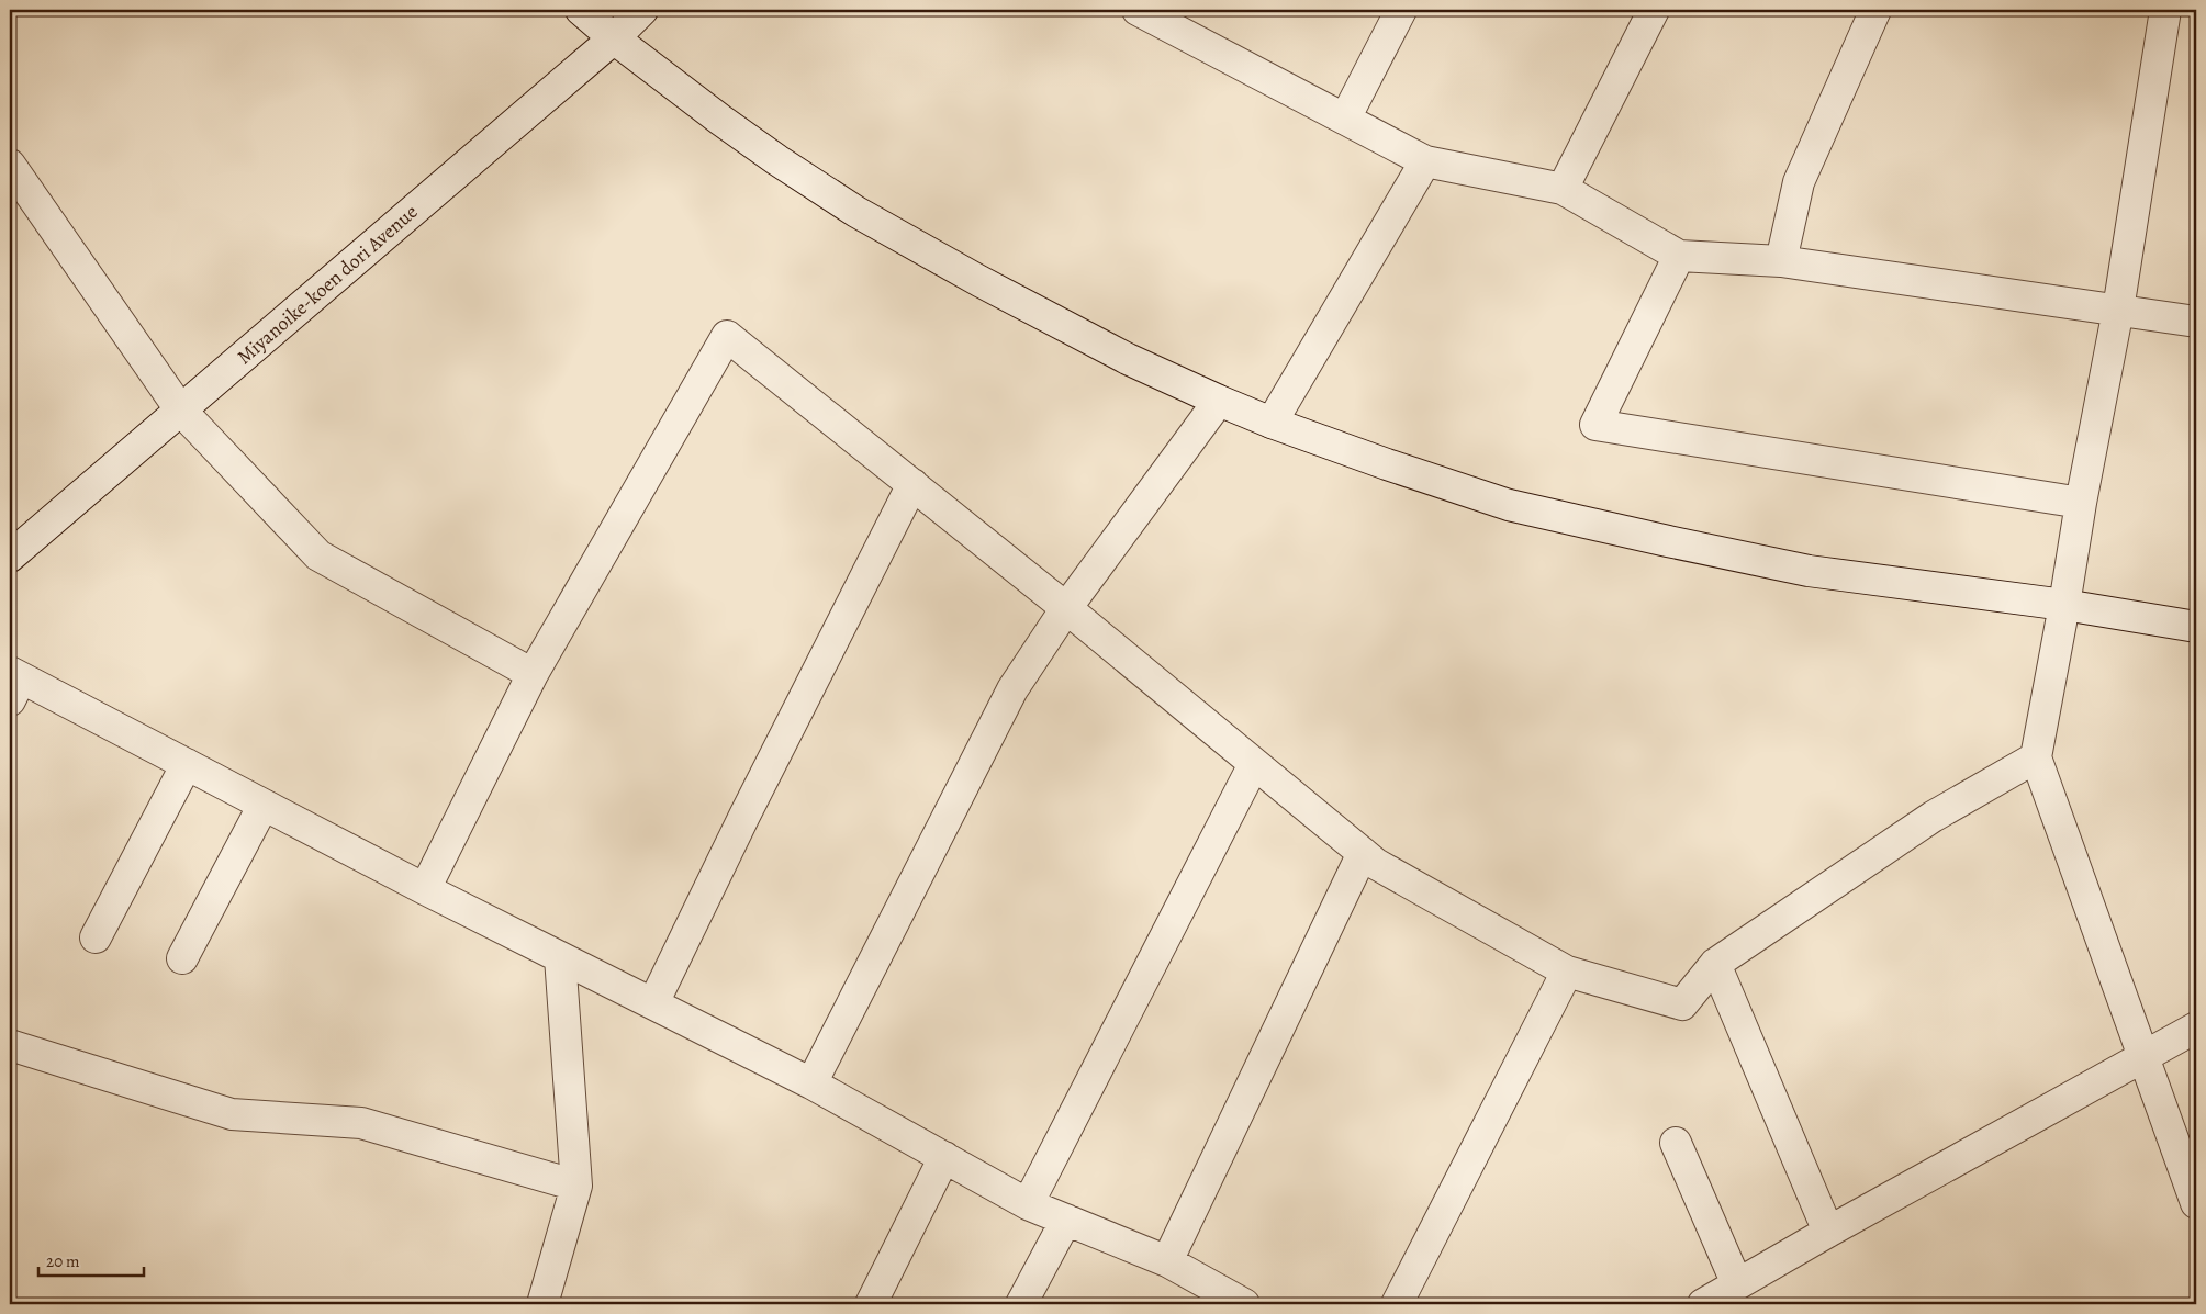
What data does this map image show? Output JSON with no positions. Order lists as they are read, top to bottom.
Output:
{
  "streets": {
    "street": ["Miyanoike-koen dori Avenue"]
  },
  "scale_bar": "20 m"
}
